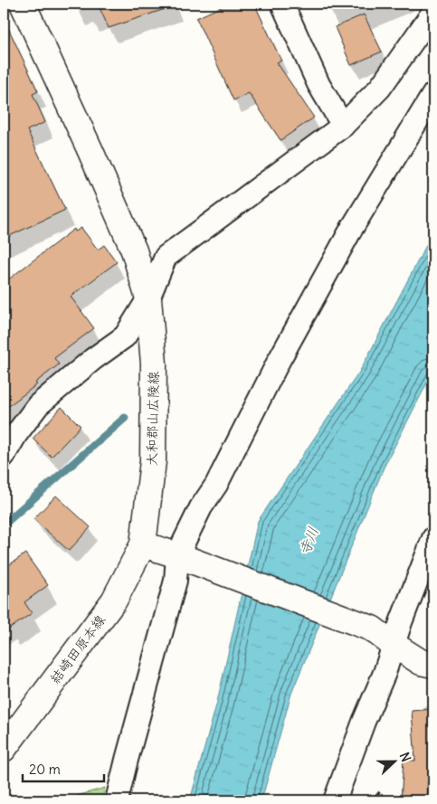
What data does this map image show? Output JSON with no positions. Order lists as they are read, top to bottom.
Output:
{
  "streets": {
    "main road": ["大和郡山広陵線", "結崎田原本線"]
  },
  "crossings": [
    ["大和郡山広陵線", "結崎田原本線"]
  ],
  "water": ["寺川"],
  "scale_bar": "20 m",
  "north": "right"
}
